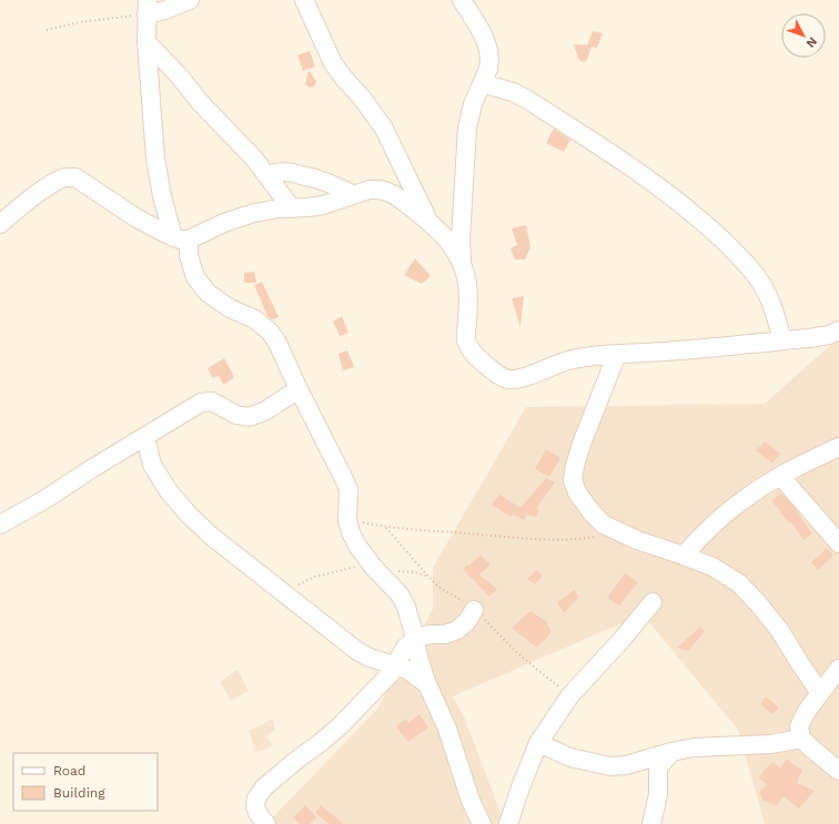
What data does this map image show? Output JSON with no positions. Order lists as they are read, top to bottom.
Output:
{
  "legend": ["Road", "Building"],
  "north": "bottom right"
}
